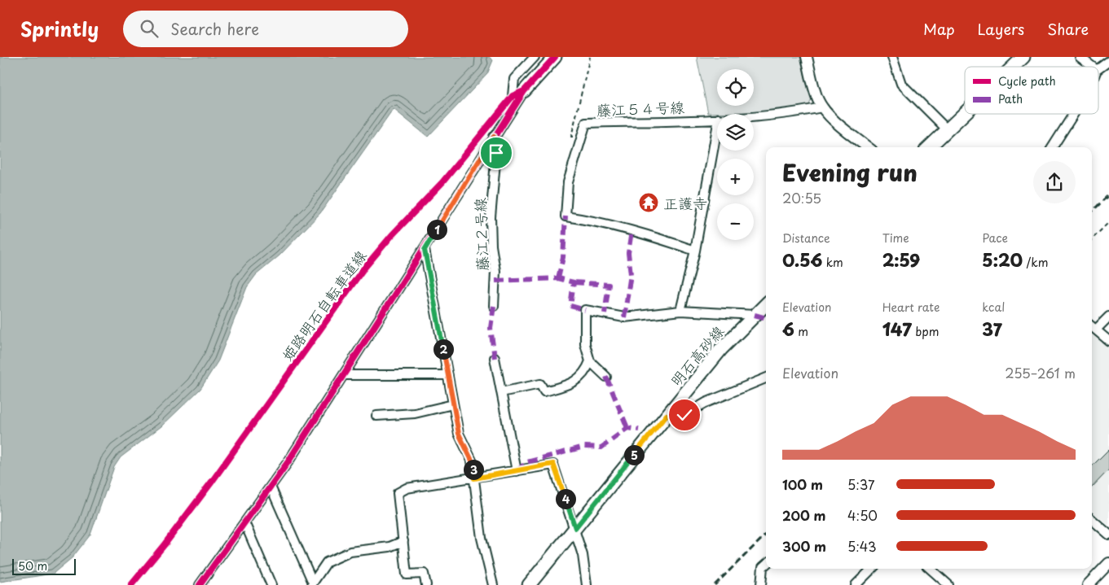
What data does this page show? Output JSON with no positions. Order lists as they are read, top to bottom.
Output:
{
  "streets": {
    "main road": ["明石高砂線"],
    "street": ["藤江５４号線", "藤江２号線"],
    "cycle path": ["姫路明石自転車道線"]
  },
  "places": {
    "temple": ["正護寺"]
  },
  "legend": ["Cycle path", "Path"],
  "scale_bar": "50 m",
  "page": {
    "header": "Sprintly",
    "search": "Search here",
    "nav": ["Map", "Layers", "Share"],
    "map_buttons": ["+", "−"],
    "heading": ["Evening run", "20:55"],
    "stats": [
      ["Distance", "0.56 km"],
      ["Time", "2:59"],
      ["Pace", "5:20 /km"],
      ["Elevation", "6 m"],
      ["Heart rate", "147 bpm"],
      ["kcal", "37"]
    ],
    "pins": [
      "1",
      "2",
      "5",
      "3",
      "4"
    ],
    "chart": ["Elevation", "255–261 m"],
    "list": [
      {
        "name": "100 m",
        "note": "5:37"
      },
      {
        "name": "200 m",
        "note": "4:50"
      },
      {
        "name": "300 m",
        "note": "5:43"
      }
    ],
    "scale": "50 m"
  }
}
